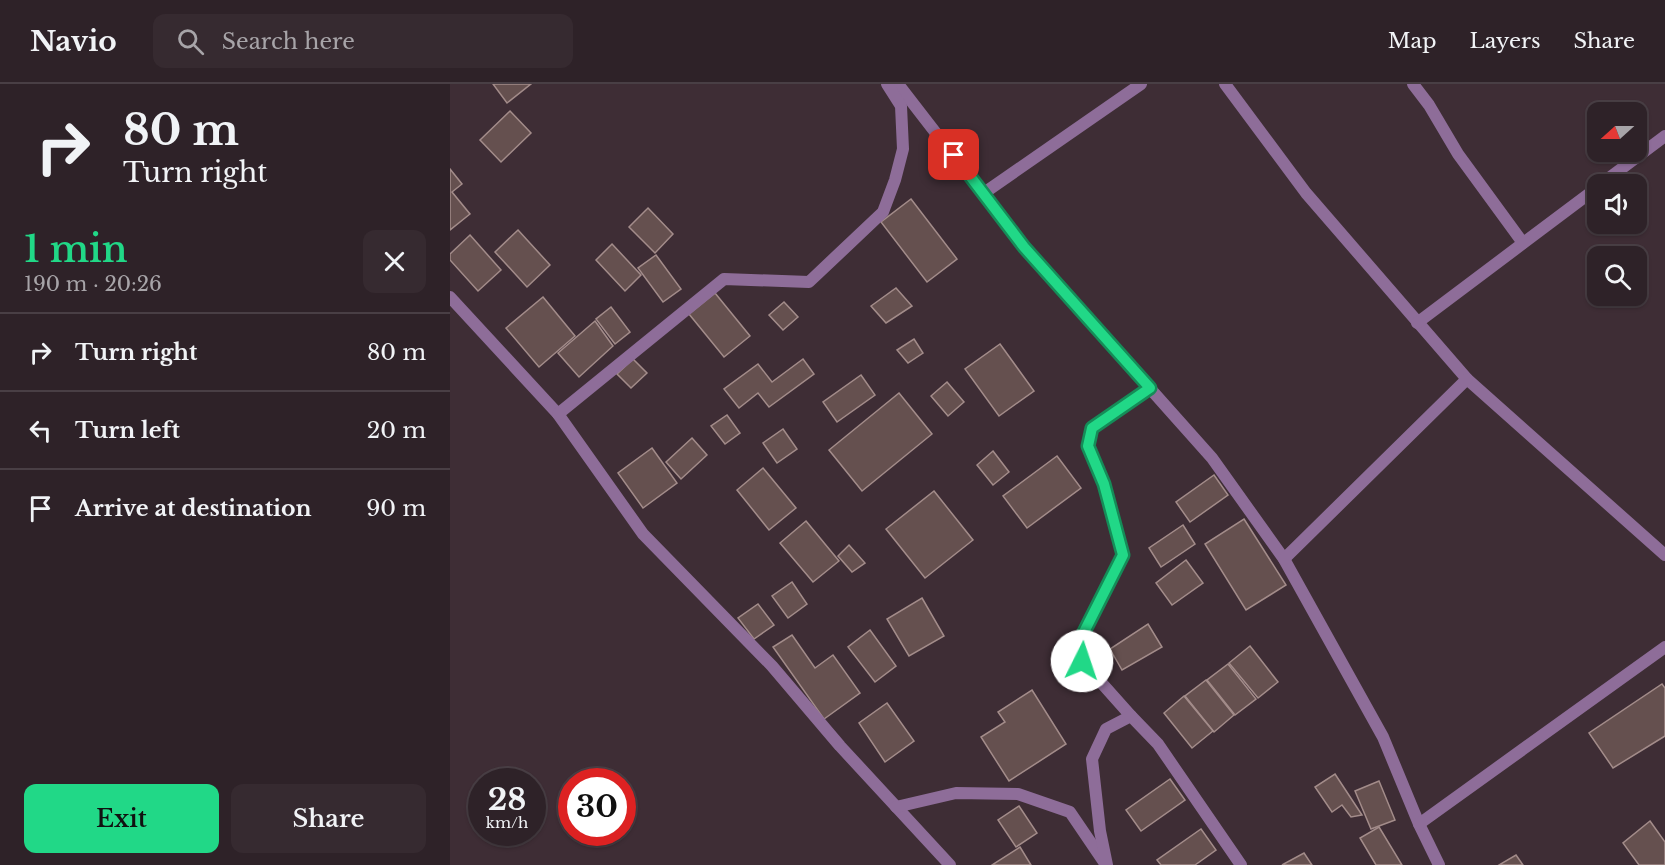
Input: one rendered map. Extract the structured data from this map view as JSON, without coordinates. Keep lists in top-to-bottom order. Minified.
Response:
{"north":"left","page":{"header":"Navio","search":"Search here","nav":["Map","Layers","Share"],"turn":["80 m","Turn right"],"heading":["1 min","190 m · 20:26"],"list":[{"name":"Turn right","value":"80 m"},{"name":"Turn left","value":"20 m"},{"name":"Arrive at destination","value":"90 m"}],"speed":"28 km/h","limit":"30","buttons":["Exit","Share"]}}
